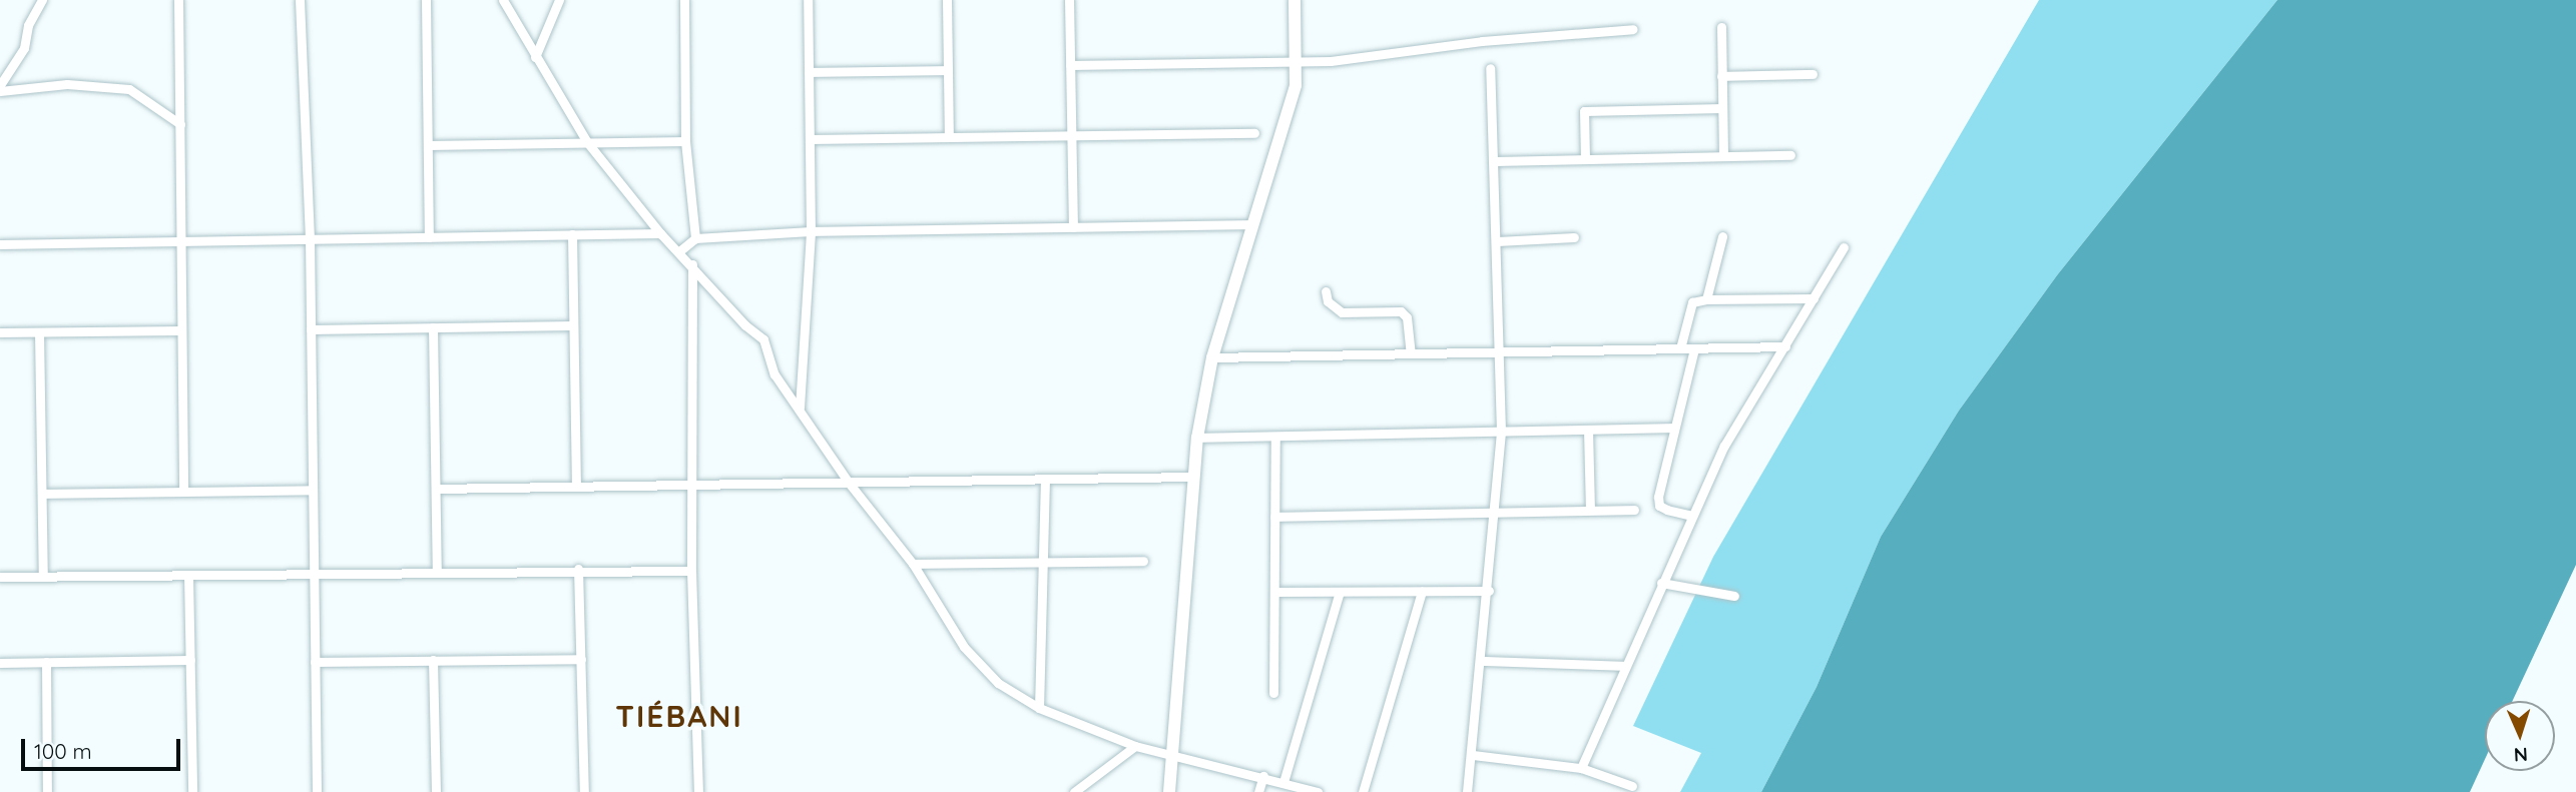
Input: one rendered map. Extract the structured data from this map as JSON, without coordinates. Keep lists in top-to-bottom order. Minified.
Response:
{"districts":["TIÉBANI"],"scale_bar":"100 m","north":"bottom"}
